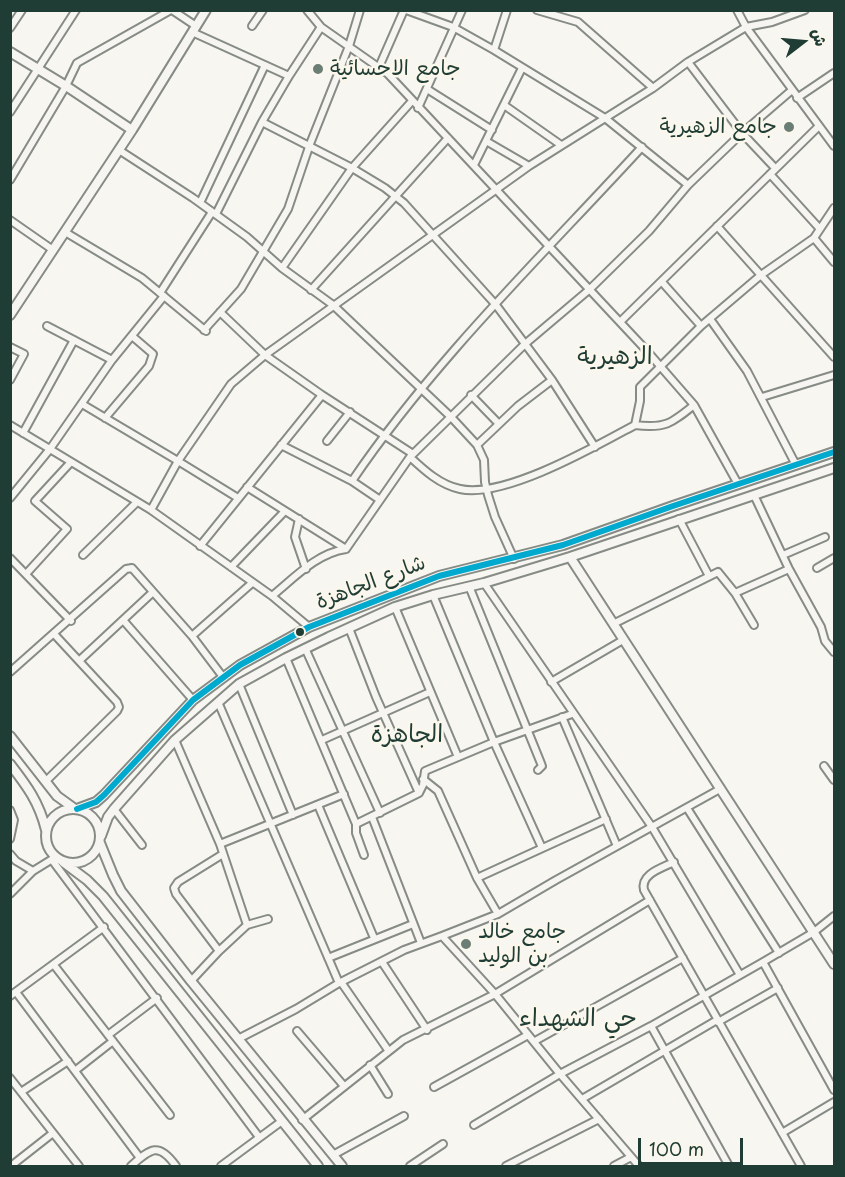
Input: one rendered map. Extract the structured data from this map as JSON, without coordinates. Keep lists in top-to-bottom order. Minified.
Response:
{"streets":{"street":["شارع الجاهزة"]},"districts":["الزهيرية","الجاهزة","حي الشهداء"],"places":["جامع الاحسائية","جامع الزهيرية","جامع خالد بن الوليد"],"scale_bar":"100 m","north":"right"}
